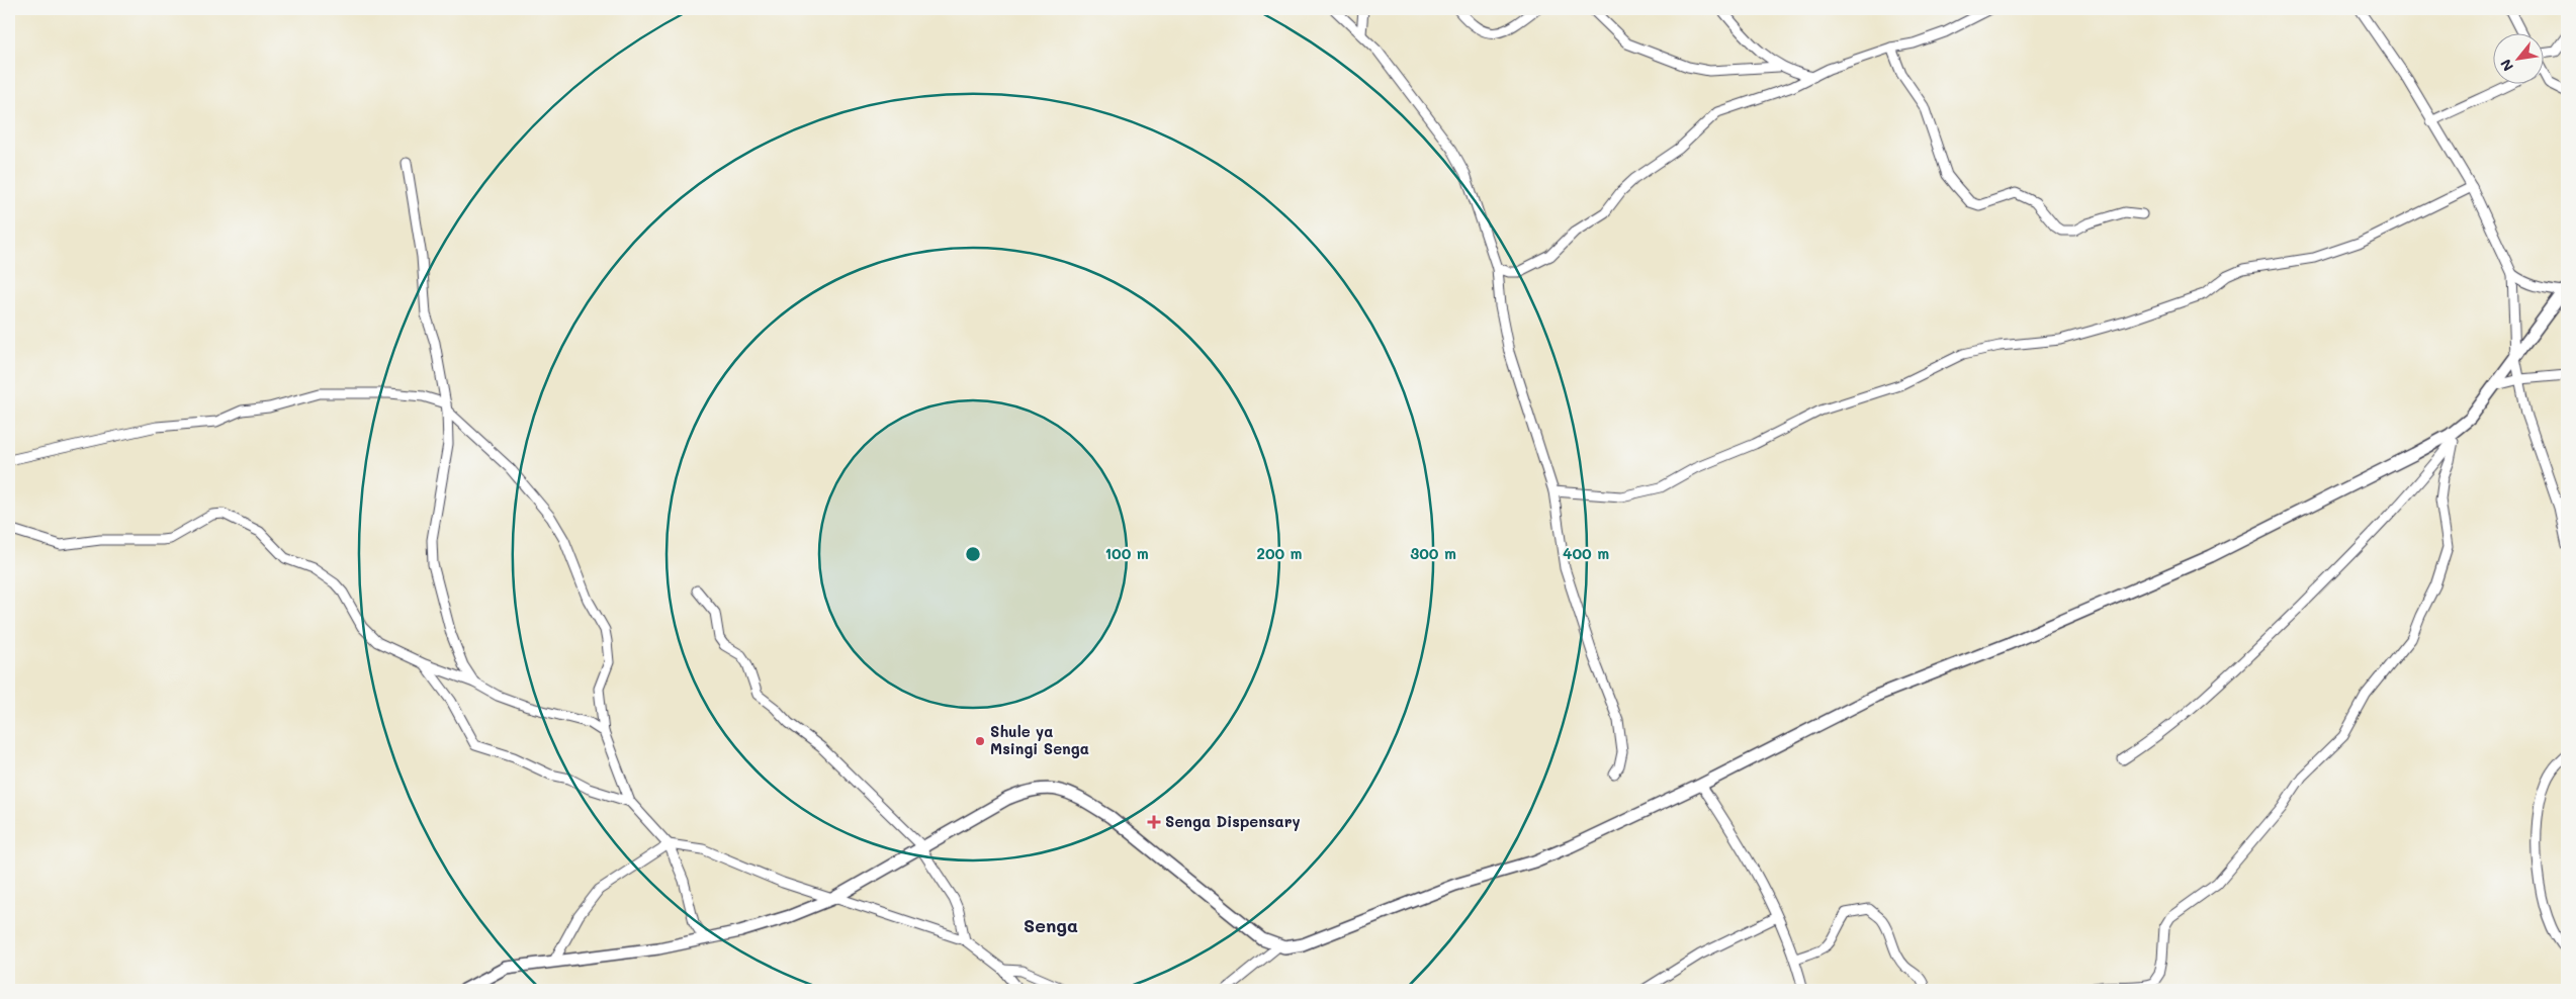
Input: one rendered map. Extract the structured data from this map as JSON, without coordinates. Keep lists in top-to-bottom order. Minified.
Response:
{"districts":["Senga"],"places":{"other":["Shule ya Msingi Senga"],"health":["Senga Dispensary"]},"north":"bottom left","rings":["100 m","200 m","300 m","400 m"]}
